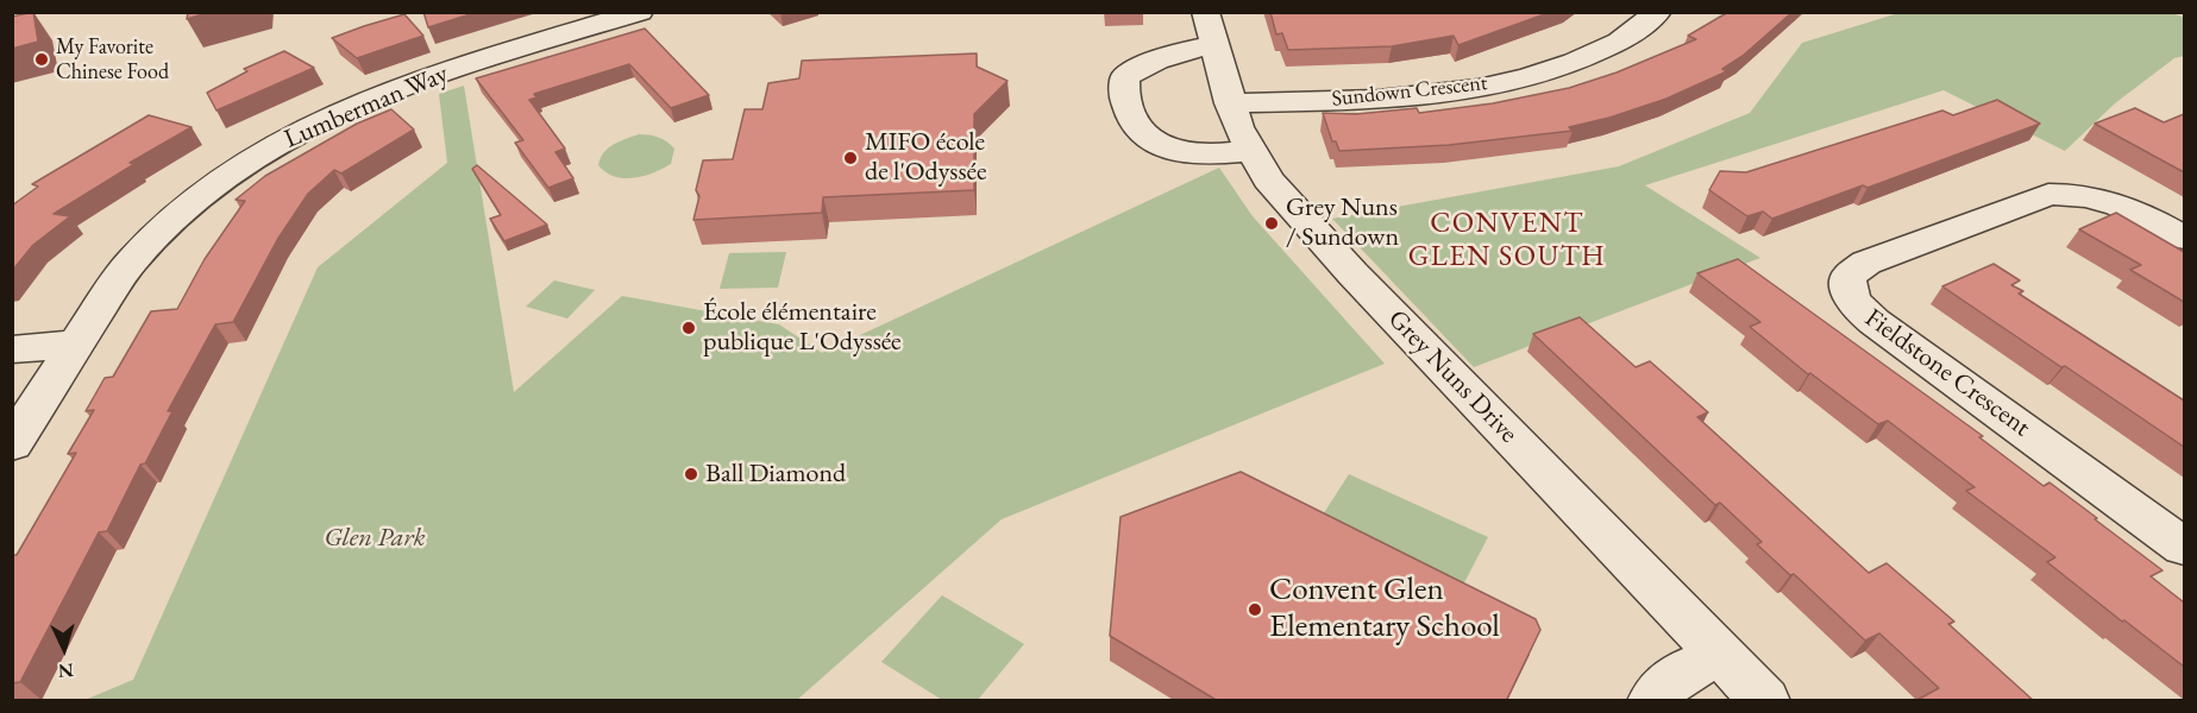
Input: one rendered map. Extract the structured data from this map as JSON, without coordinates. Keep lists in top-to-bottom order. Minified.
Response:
{"streets":{"street":["Sundown Crescent","Lumberman Way","Fieldstone Crescent","Grey Nuns Drive"]},"crossings":[["Sundown Crescent","Grey Nuns Drive"]],"districts":["CONVENT GLEN SOUTH"],"parks":["Glen Park"],"places":["My Favorite Chinese Food","MIFO école de l'Odyssée","Grey Nuns / Sundown","École élémentaire publique L'Odyssée","Ball Diamond","Convent Glen Elementary School"],"north":"bottom"}
